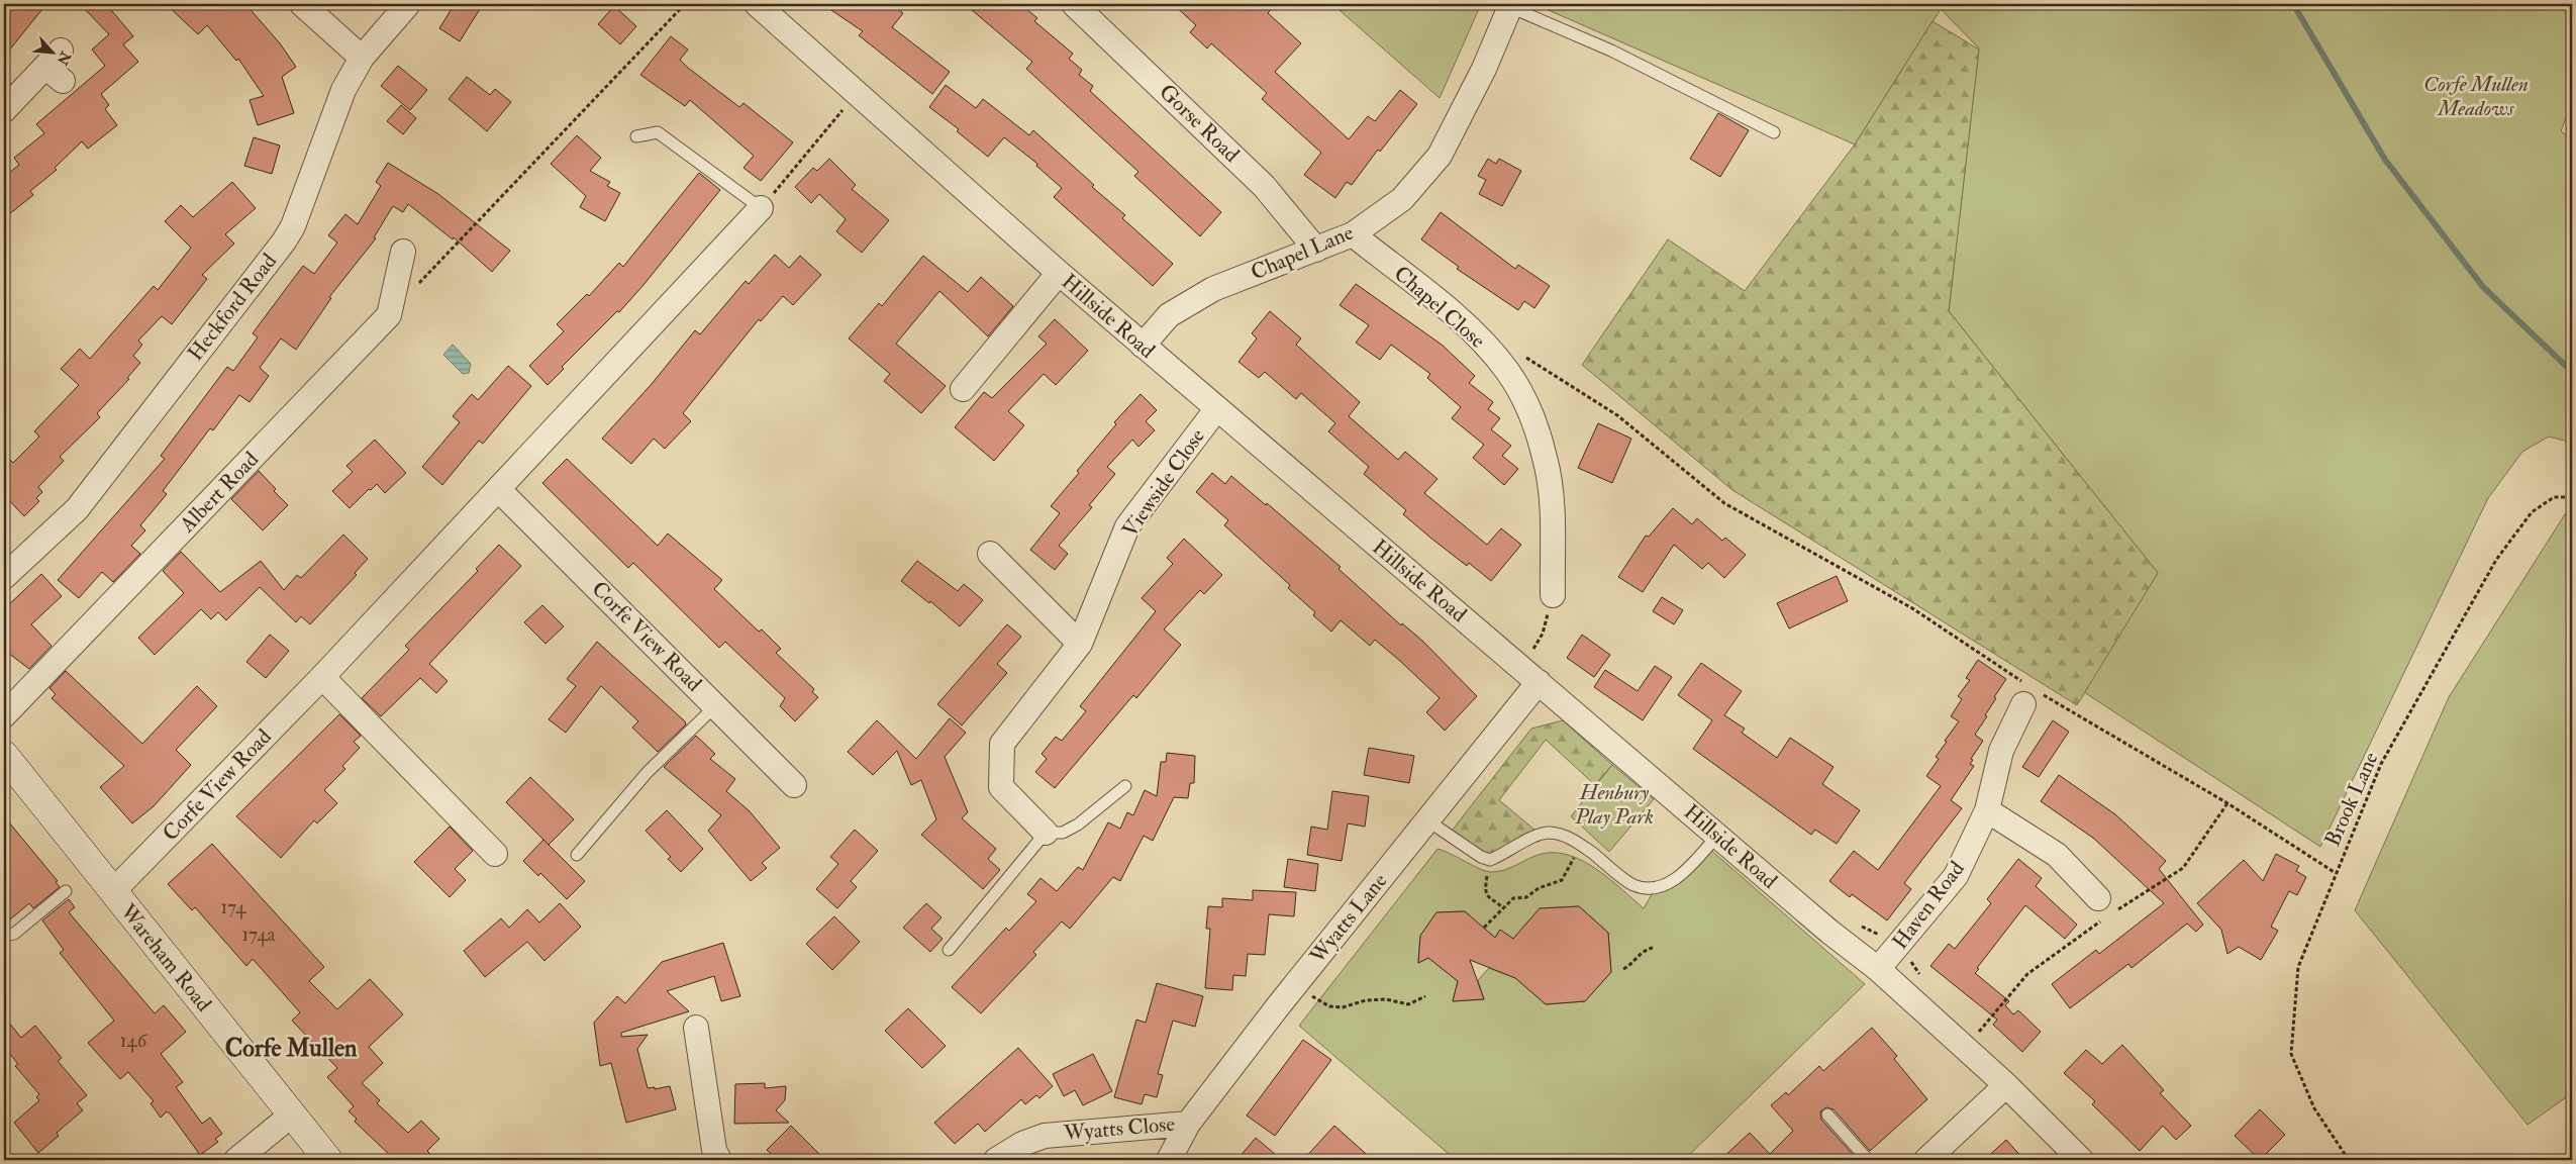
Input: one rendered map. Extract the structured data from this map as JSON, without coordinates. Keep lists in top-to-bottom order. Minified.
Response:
{"streets":{"street":["Gorse Road","Chapel Lane","Heckford Road","Chapel Close","Hillside Road","Viewside Close","Albert Road","Corfe View Road","Haven Road","Wyatts Lane","Wareham Road","Wyatts Close"],"path":["Brook Lane"]},"crossings":[["Gorse Road","Chapel Lane"],["Chapel Lane","Chapel Close"],["Chapel Lane","Hillside Road"],["Hillside Road","Viewside Close"],["Hillside Road","Haven Road"],["Hillside Road","Wyatts Lane"],["Corfe View Road","Wareham Road"],["Wyatts Lane","Wyatts Close"]],"districts":["Corfe Mullen"],"parks":["Corfe Mullen Meadows","Henbury Play Park"],"house_numbers":["174","174a","146"],"north":"bottom right"}
